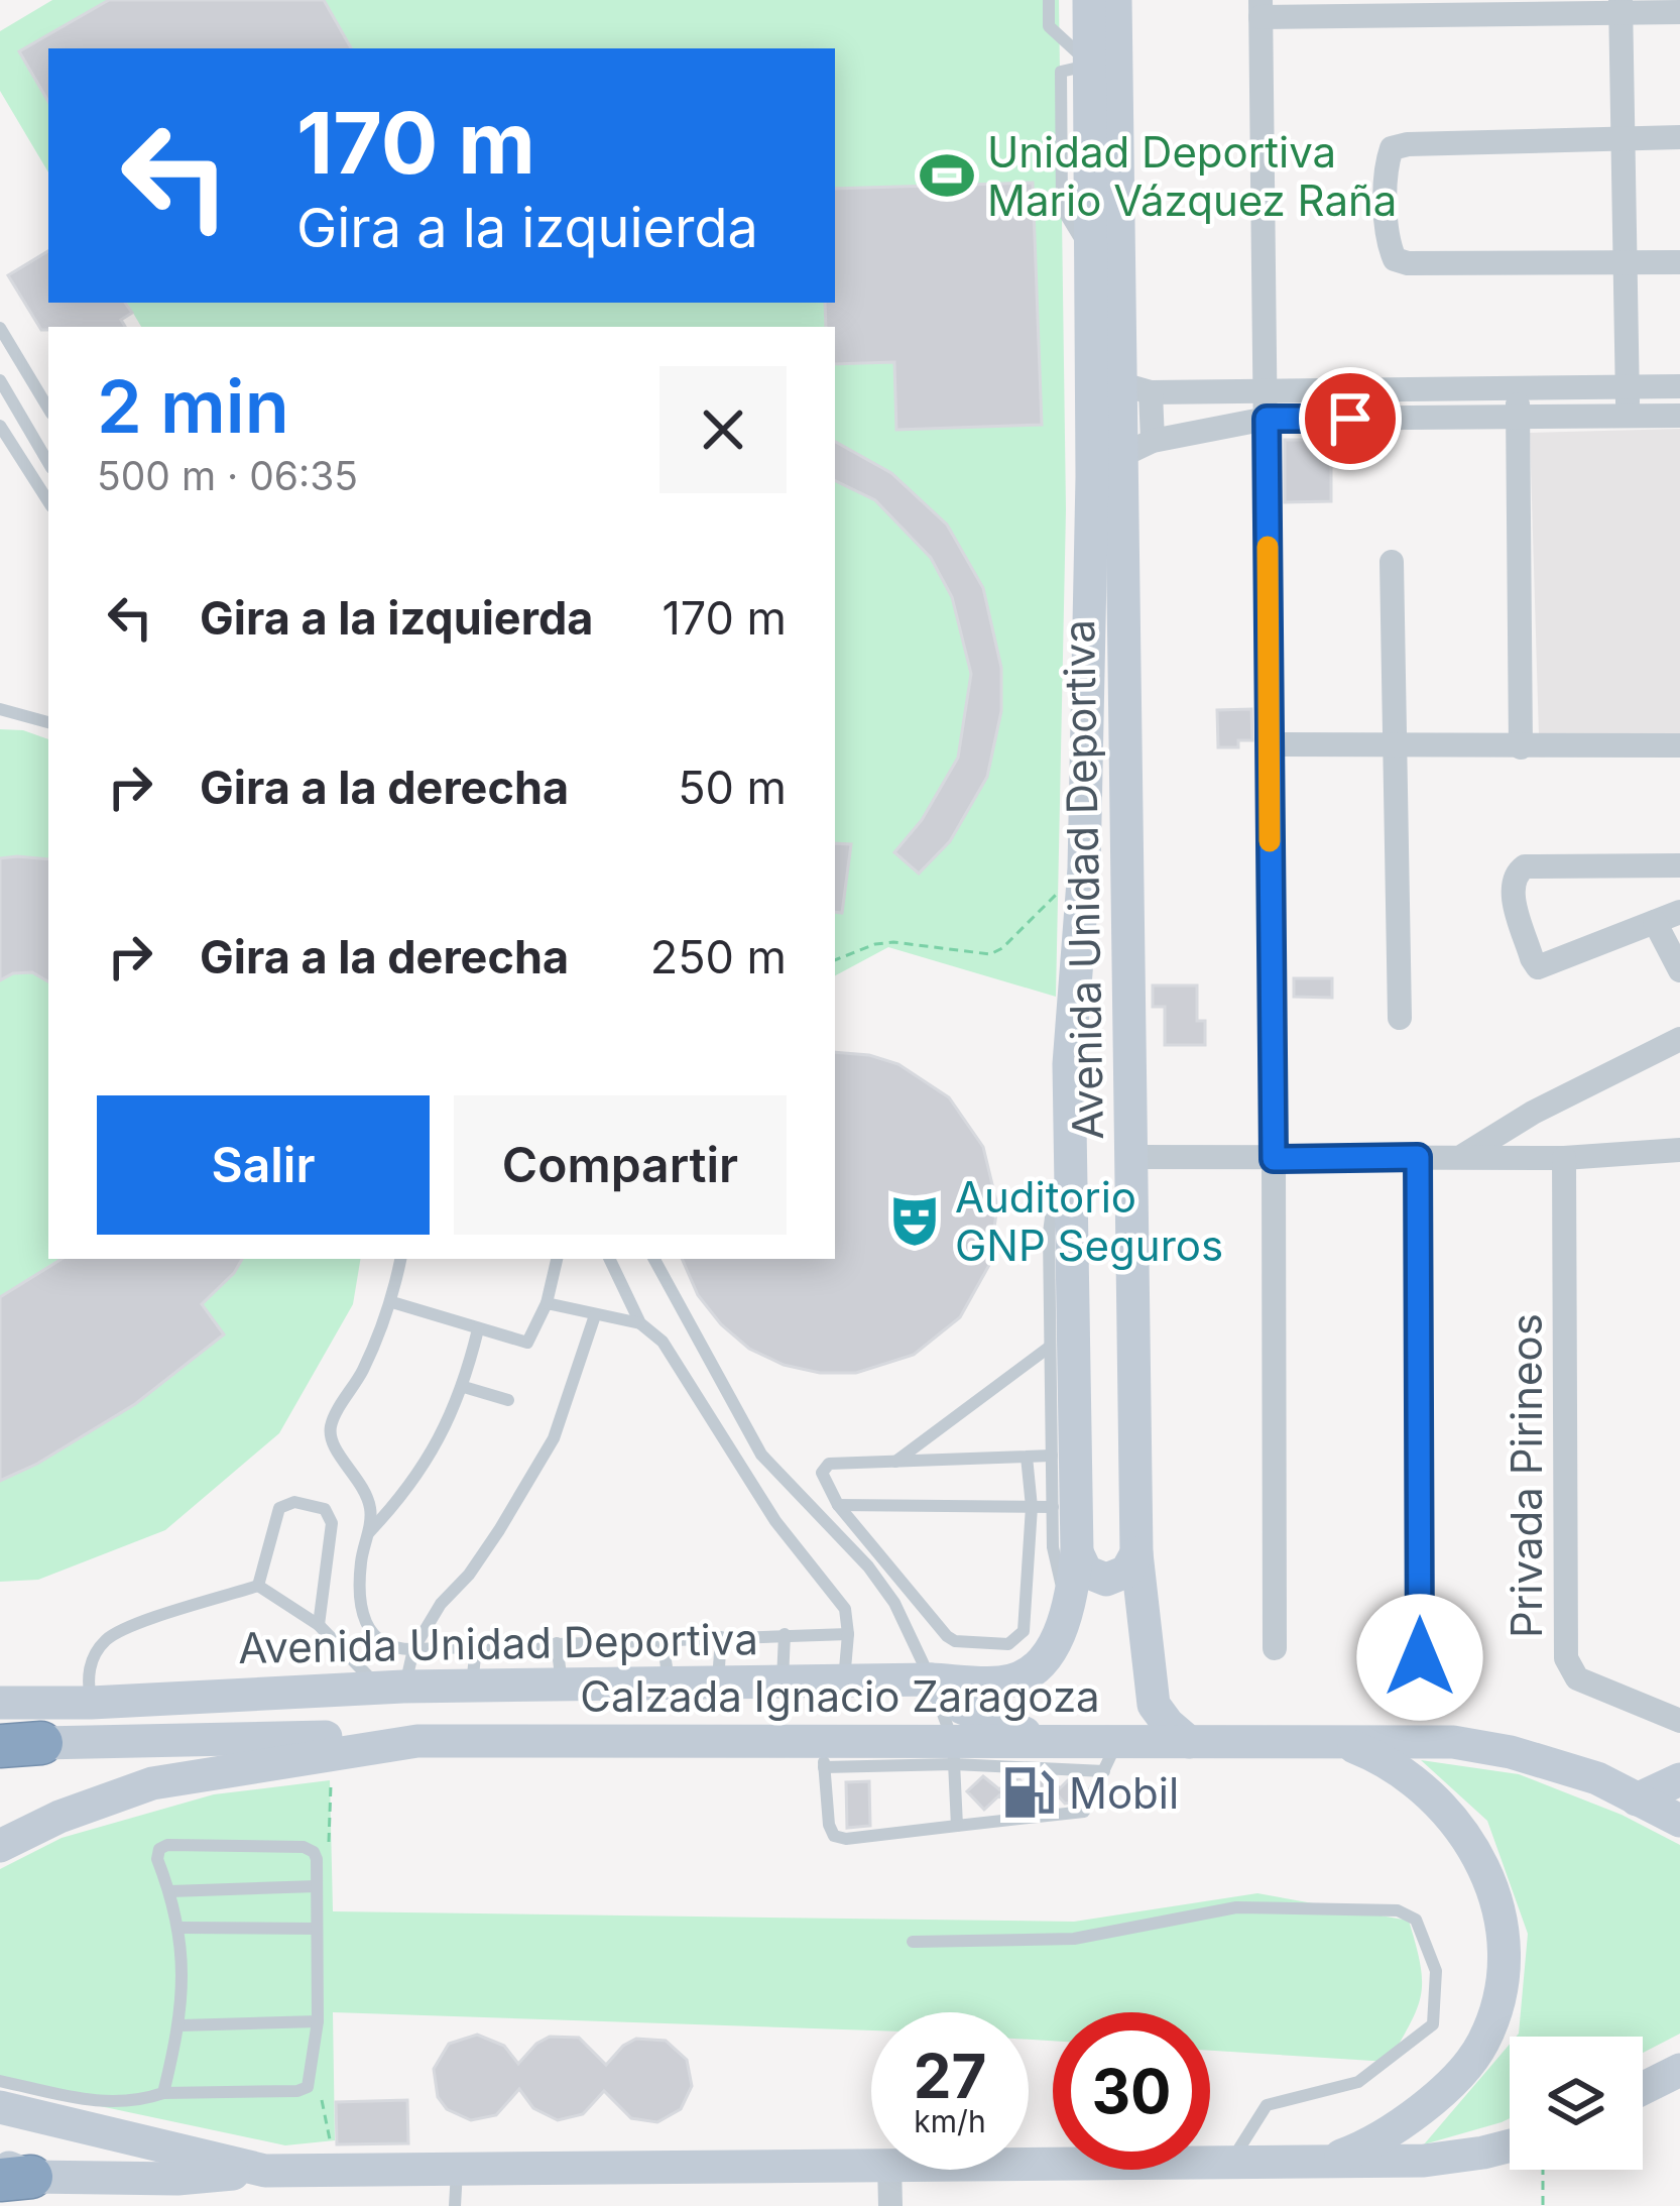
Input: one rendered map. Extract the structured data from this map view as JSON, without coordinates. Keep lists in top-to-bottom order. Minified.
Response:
{"streets":{"street":["Avenida Unidad Deportiva","Privada Pirineos","Calzada Ignacio Zaragoza"]},"crossings":[["Avenida Unidad Deportiva","Calzada Ignacio Zaragoza"]],"places":{"sports":["Unidad Deportiva Mario Vázquez Raña"],"theatre":["Auditorio GNP Seguros"],"fuel station":["Mobil"]},"page":{"turn":["170 m","Gira a la izquierda"],"heading":["2 min","500 m · 06:35"],"list":[{"name":"Gira a la izquierda","value":"170 m"},{"name":"Gira a la derecha","value":"50 m"},{"name":"Gira a la derecha","value":"250 m"}],"buttons":["Salir","Compartir"],"speed":"27 km/h","limit":"30"}}
